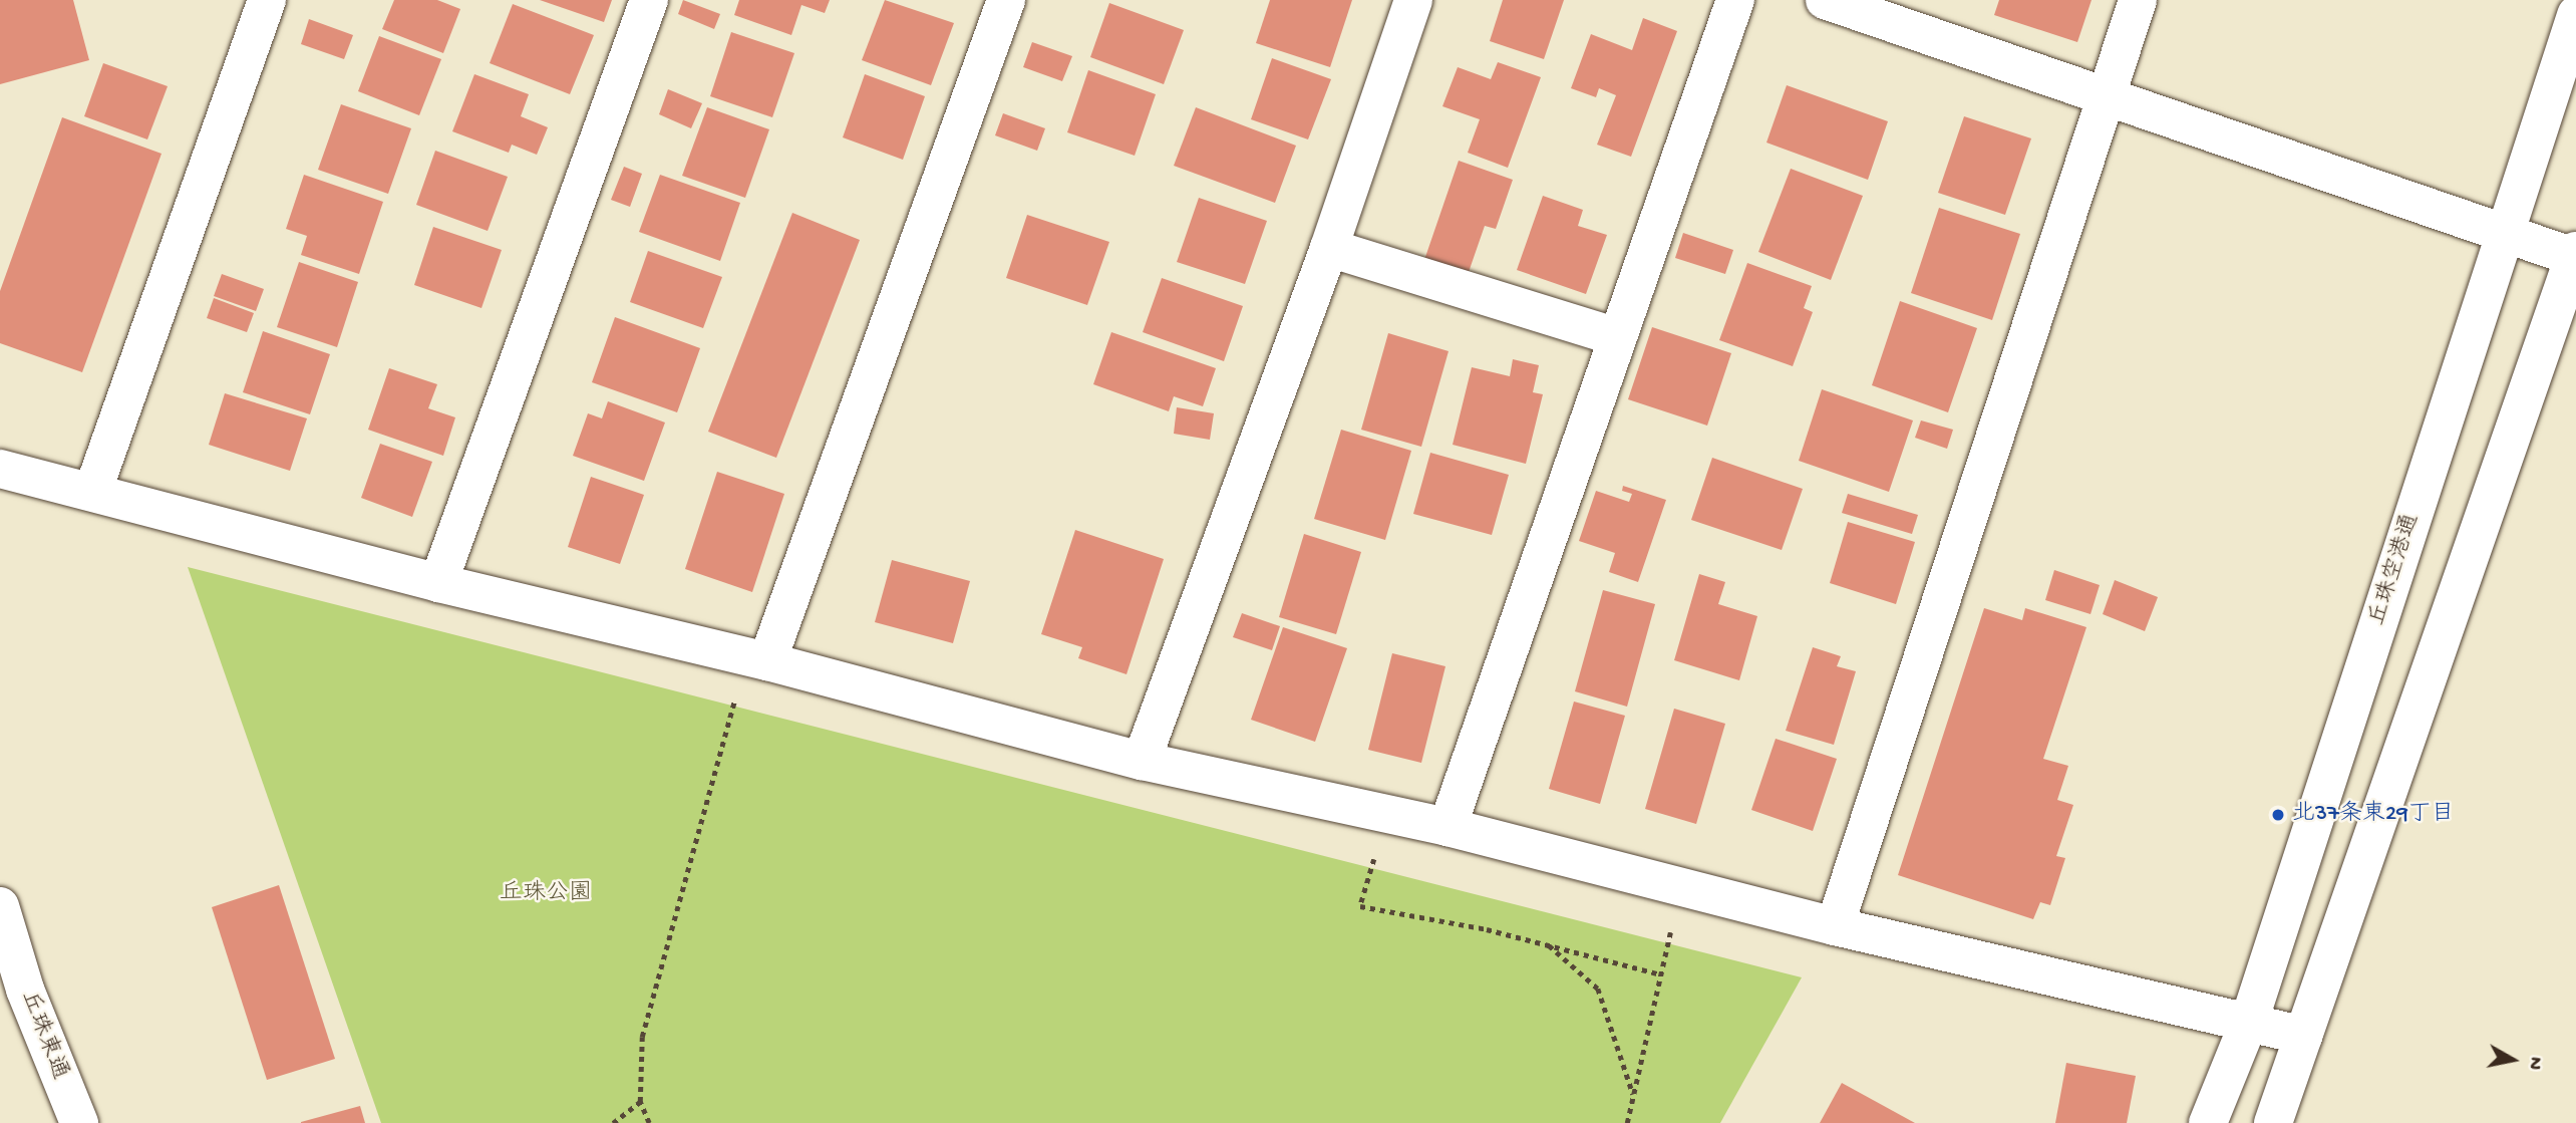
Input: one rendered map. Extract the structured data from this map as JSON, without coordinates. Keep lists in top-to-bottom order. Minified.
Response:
{"streets":{"street":["丘珠空港通","丘珠東通"]},"parks":["丘珠公園"],"places":["北37条東29丁目"],"north":"right"}
